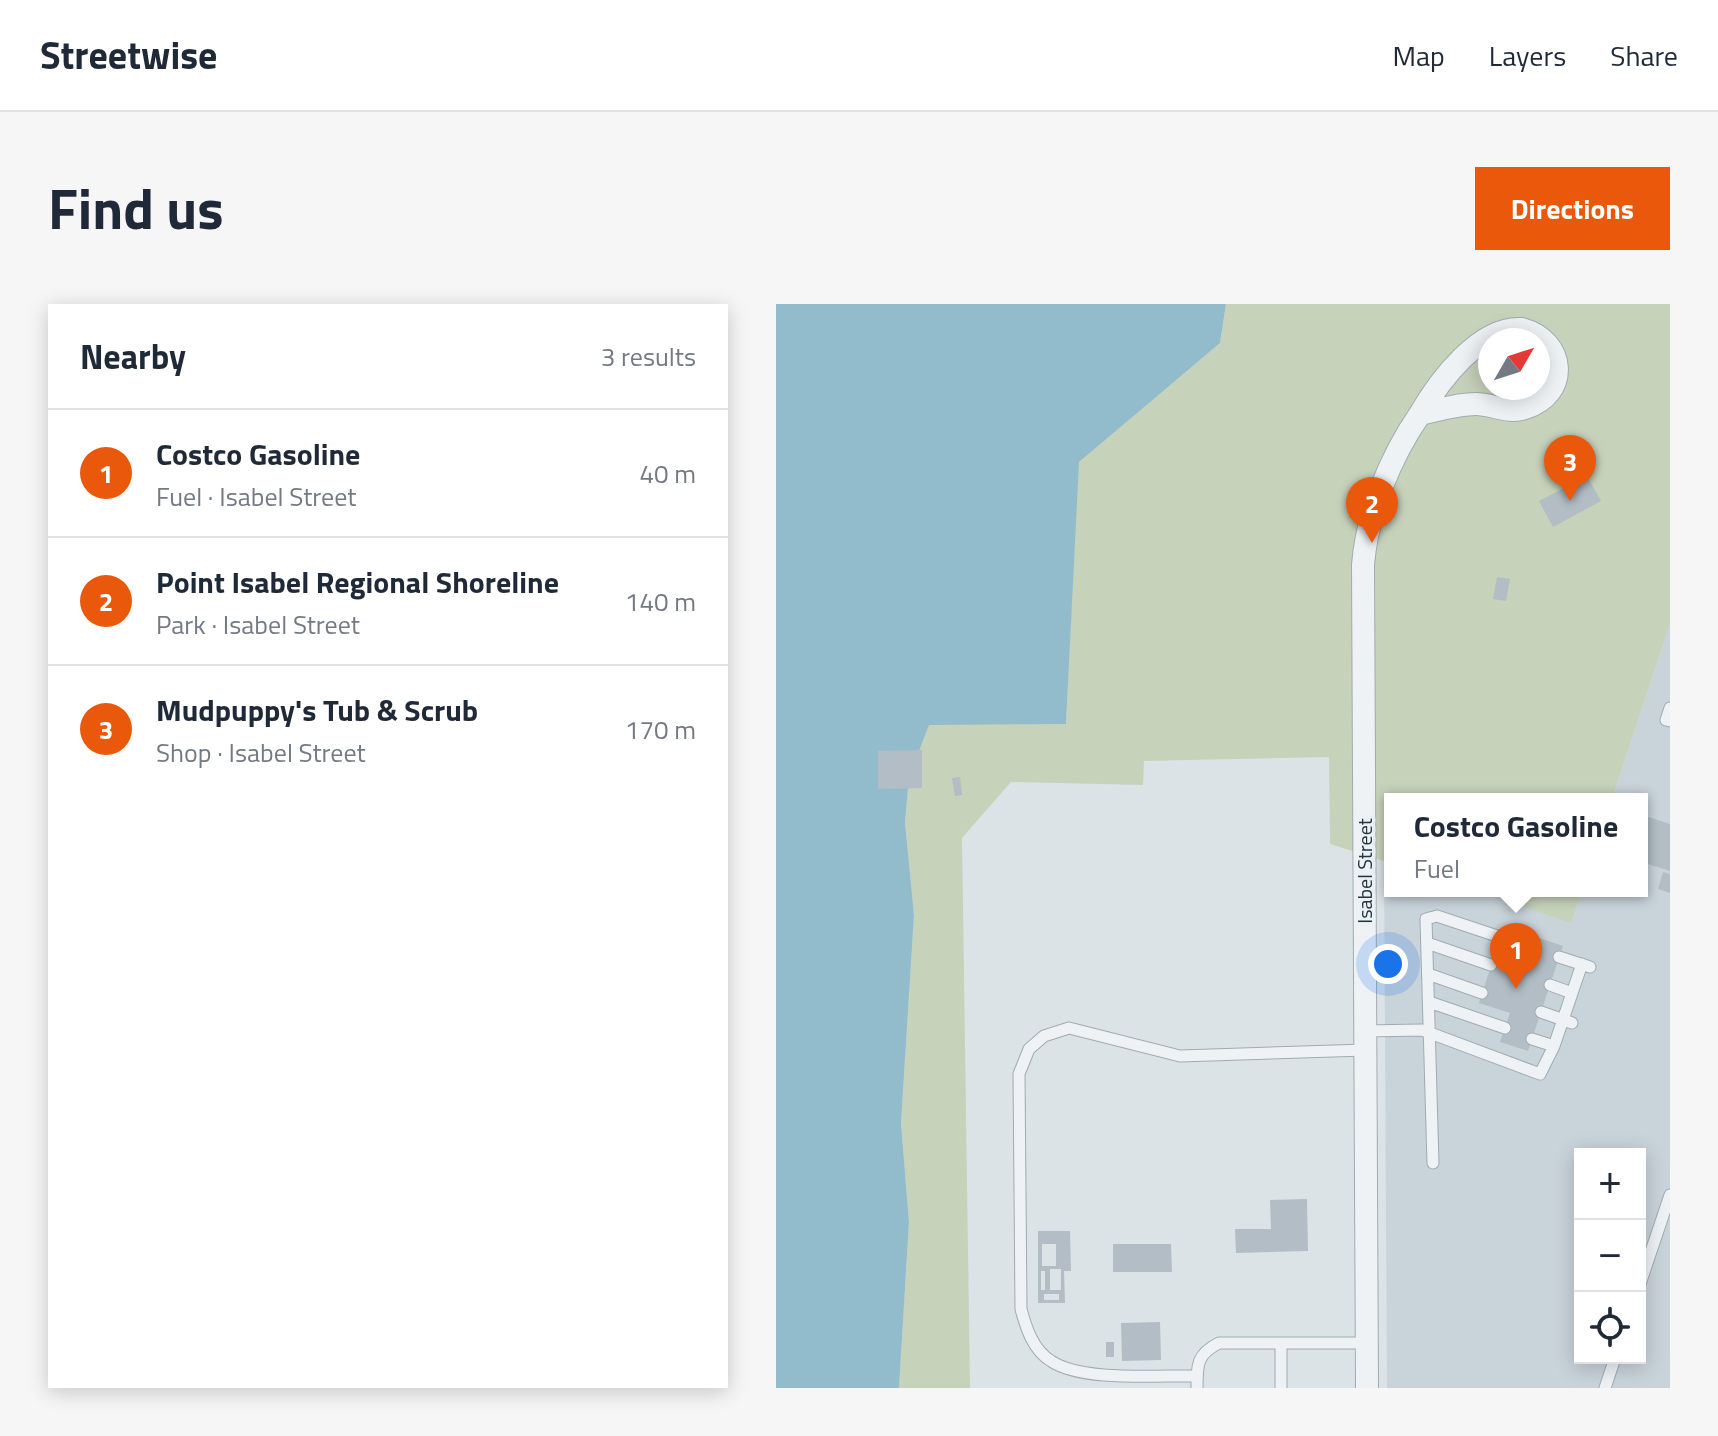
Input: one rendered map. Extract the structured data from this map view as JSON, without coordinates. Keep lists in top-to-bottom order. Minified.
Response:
{"streets":{"street":["Isabel Street"]},"north":"top right","page":{"header":"Streetwise","nav":["Map","Layers","Share"],"title":"Find us","buttons":"Directions","heading":["Nearby","3 results"],"list":[{"mark":"1","name":"Costco Gasoline","note":"Fuel · Isabel Street","value":"40 m"},{"mark":"2","name":"Point Isabel Regional Shoreline","note":"Park · Isabel Street","value":"140 m"},{"mark":"3","name":"Mudpuppy's Tub & Scrub","note":"Shop · Isabel Street","value":"170 m"}],"pins":["3","2","1"],"popup":["Costco Gasoline","Fuel"],"map_buttons":["+","−"]}}
